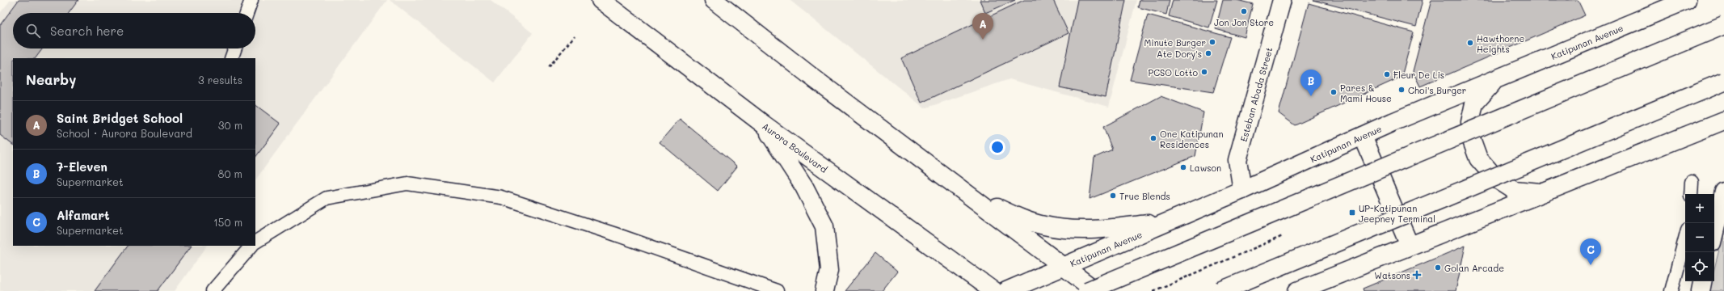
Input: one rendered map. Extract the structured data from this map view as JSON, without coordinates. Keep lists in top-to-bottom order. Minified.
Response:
{"streets":{"main road":["Katipunan Avenue","Esteban Abada Street","Aurora Boulevard"]},"crossings":[["Katipunan Avenue","Esteban Abada Street"]],"places":{"other":["Jon Jon Store","Minute Burger","Hawthorne Heights","Ate Dory's","PCSO Lotto","Fleur De Lis","Choi's Burger","Pares & Mami House","One Katipunan Residences","Lawson","True Blends","Golan Arcade"],"transit":["UP-Katipunan Jeepney Terminal"],"health":["Watsons"]},"page":{"pins":["A","B","C"],"search":"Search here","heading":["Nearby","3 results"],"list":[{"mark":"A","name":"Saint Bridget School","note":"School · Aurora Boulevard","value":"30 m"},{"mark":"B","name":"7-Eleven","note":"Supermarket","value":"80 m"},{"mark":"C","name":"Alfamart","note":"Supermarket","value":"150 m"}],"map_buttons":["+","−"]}}
